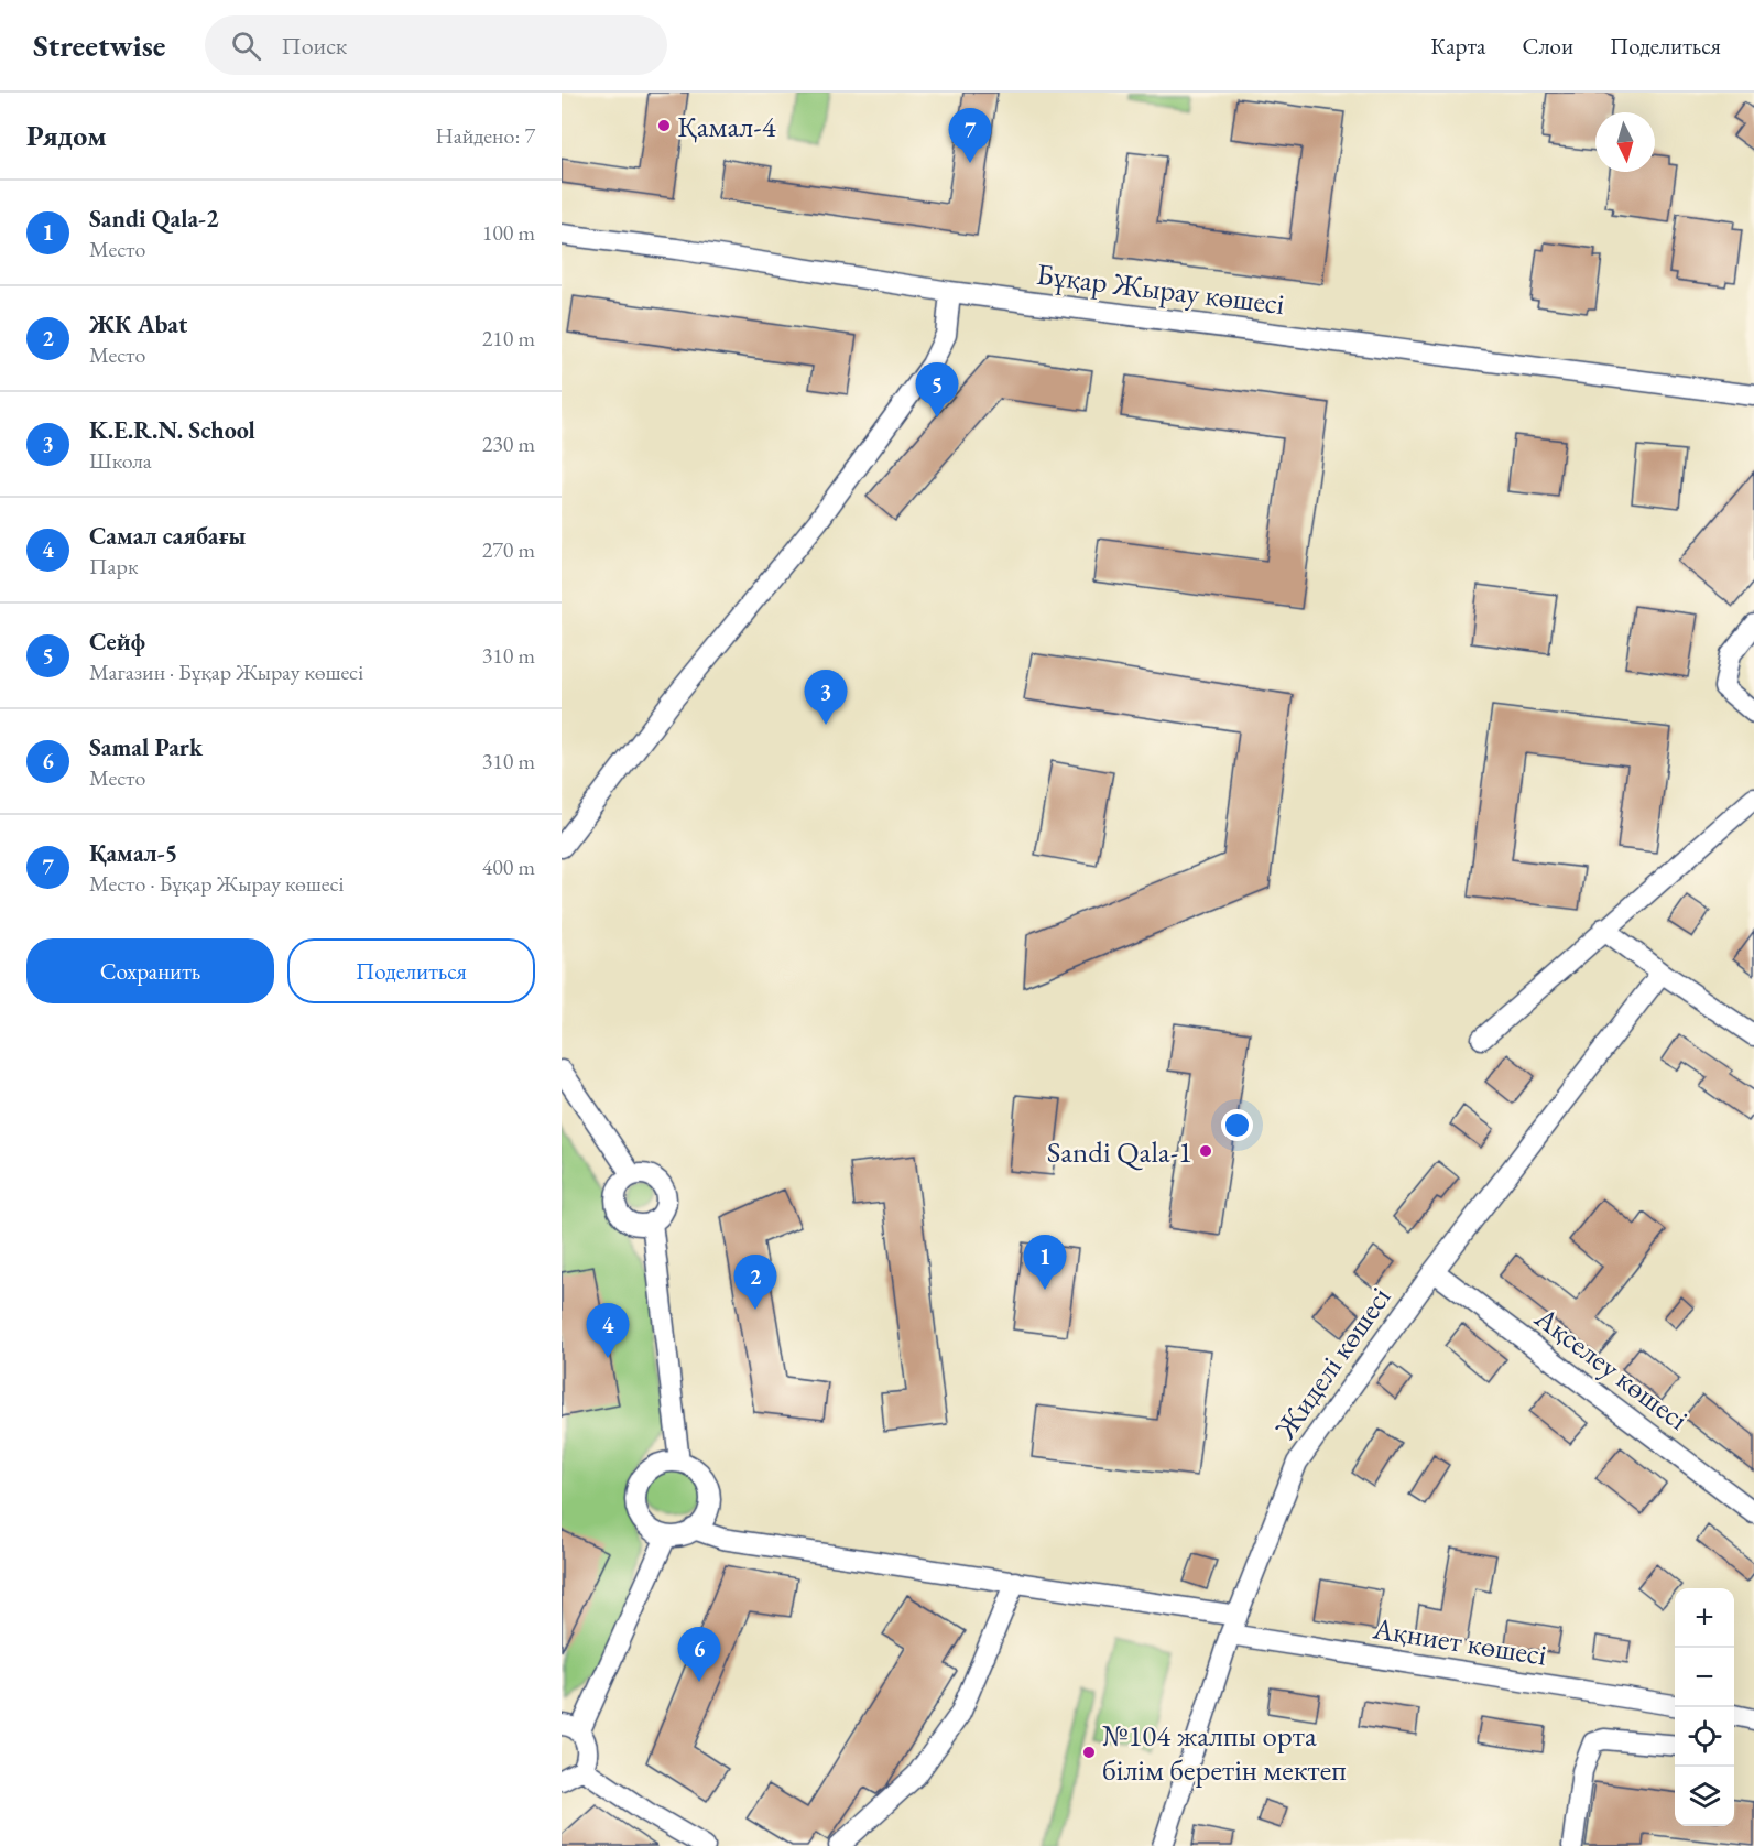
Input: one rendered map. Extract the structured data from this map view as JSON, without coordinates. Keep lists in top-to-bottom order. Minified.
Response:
{"streets":{"street":["Бұқар Жырау көшесі","Жиделі көшесі","Ақселеу көшесі","Ақниет көшесі"]},"crossings":[["Жиделі көшесі","Ақселеу көшесі"],["Жиделі көшесі","Ақниет көшесі"]],"places":["Қамал-4","Sandi Qala-1","№104 жалпы орта білім беретін мектеп"],"north":"bottom","page":{"header":"Streetwise","search":"Поиск","nav":["Карта","Слои","Поделиться"],"heading":["Рядом","Найдено: 7"],"pins":["7","5","3","1","2","4","6"],"list":[{"mark":"1","name":"Sandi Qala-2","note":"Место","value":"100 m"},{"mark":"2","name":"ЖК Abat","note":"Место","value":"210 m"},{"mark":"3","name":"K.E.R.N. School","note":"Школа","value":"230 m"},{"mark":"4","name":"Самал саябағы","note":"Парк","value":"270 m"},{"mark":"5","name":"Сейф","note":"Магазин · Бұқар Жырау көшесі","value":"310 m"},{"mark":"6","name":"Samal Park","note":"Место","value":"310 m"},{"mark":"7","name":"Қамал-5","note":"Место · Бұқар Жырау көшесі","value":"400 m"}],"buttons":["Сохранить","Поделиться"],"map_buttons":["+","−"]}}
